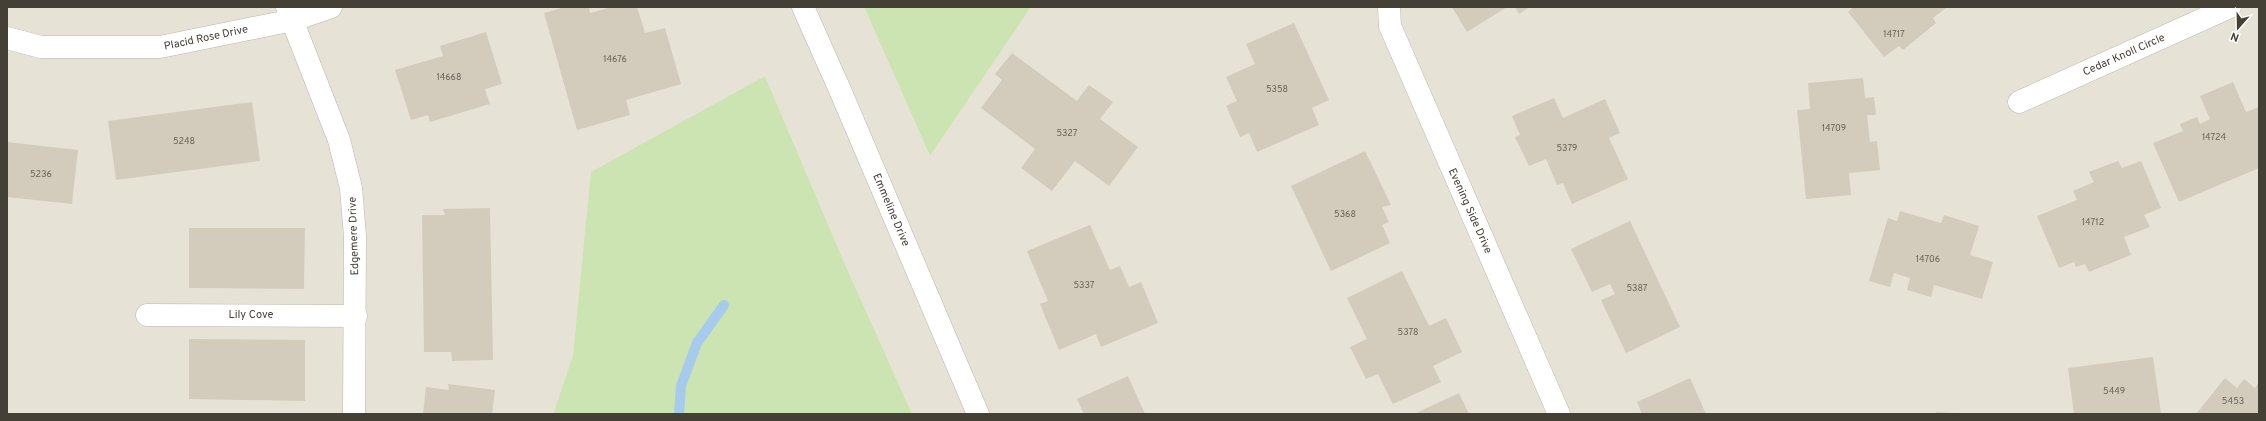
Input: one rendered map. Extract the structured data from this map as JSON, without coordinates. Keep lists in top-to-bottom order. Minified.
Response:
{"streets":{"street":["Placid Rose Drive","Cedar Knoll Circle","Emmeline Drive","Evening Side Drive","Edgemere Drive","Lily Cove"]},"crossings":[["Placid Rose Drive","Edgemere Drive"],["Edgemere Drive","Lily Cove"]],"house_numbers":["14717","14676","14668","5358","14709","5327","14724","5248","5379","5236","5368","14712","14706","5337","5387","5378","5449","5453"],"north":"bottom"}
